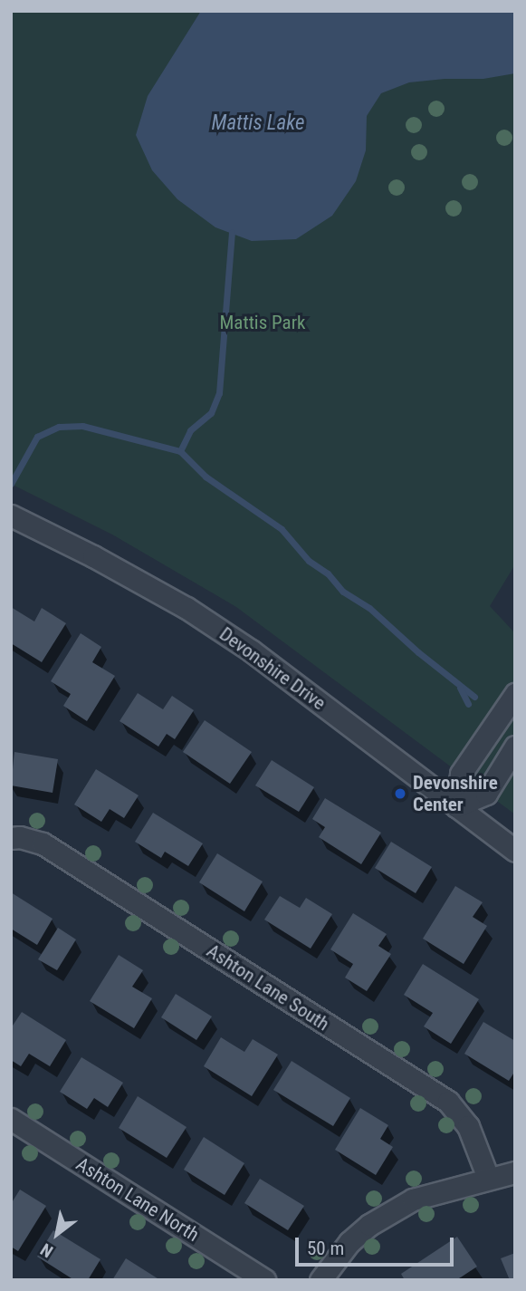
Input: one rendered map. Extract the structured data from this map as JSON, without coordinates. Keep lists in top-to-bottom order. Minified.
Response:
{"streets":{"street":["Devonshire Drive","Ashton Lane South","Ashton Lane North"]},"water":["Mattis Lake"],"parks":["Mattis Park"],"places":["Devonshire Center"],"scale_bar":"50 m","north":"bottom left"}
